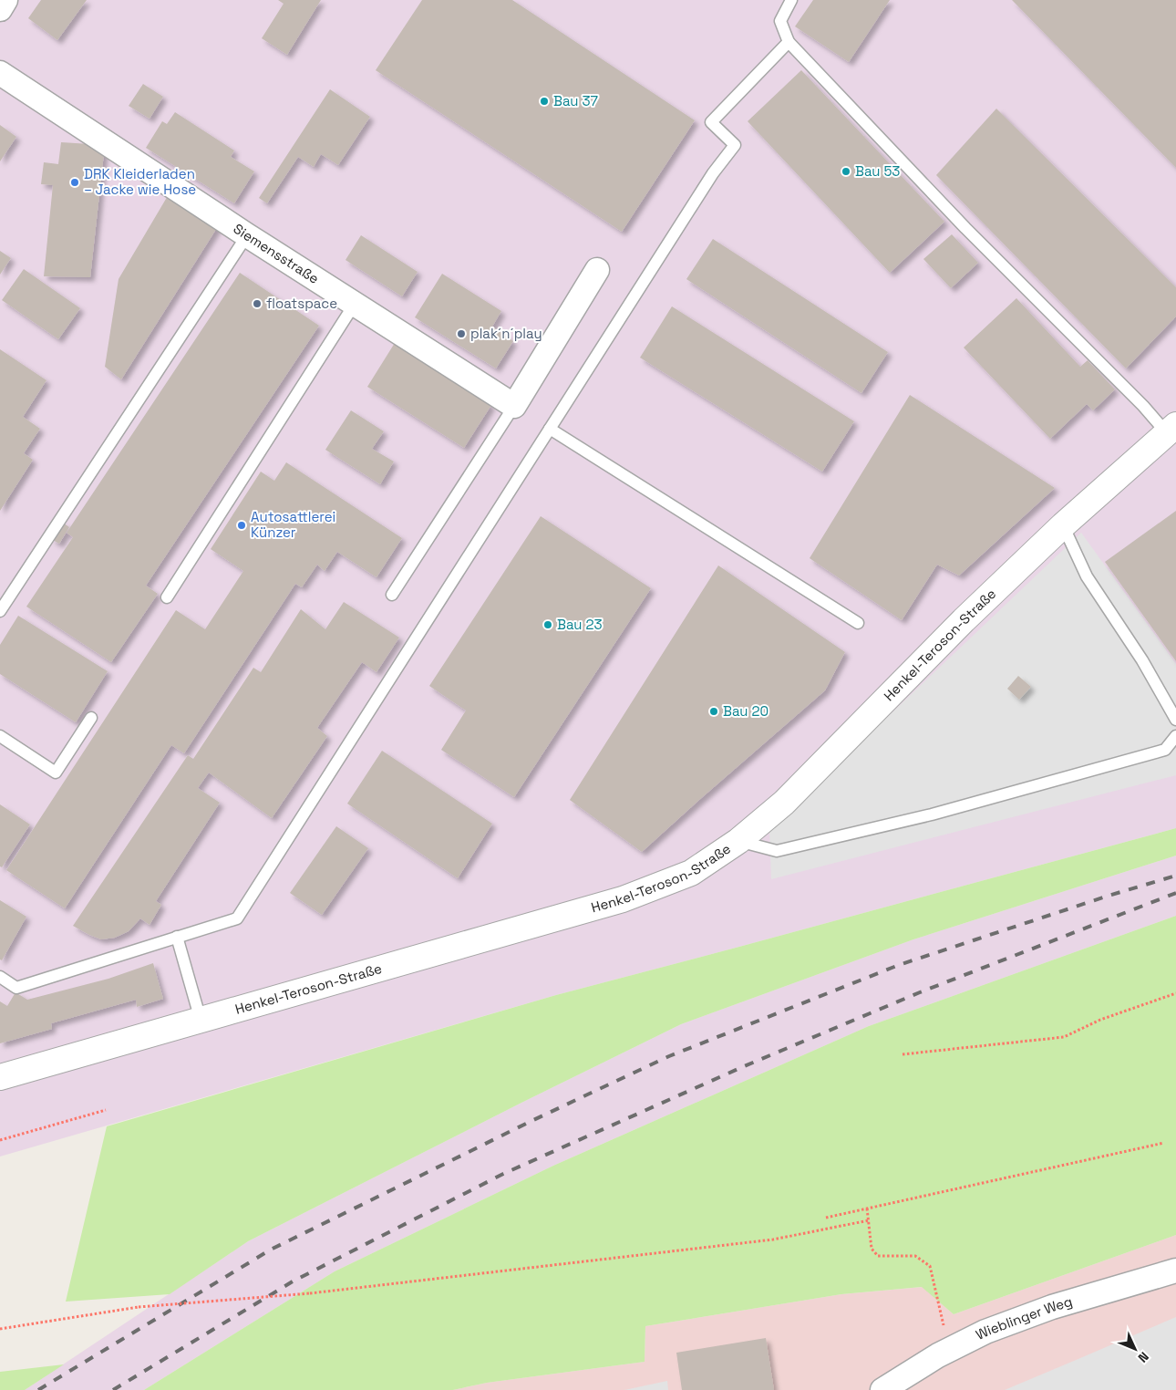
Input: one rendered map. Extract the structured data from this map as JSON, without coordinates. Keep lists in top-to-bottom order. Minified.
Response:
{"streets":{"street":["Siemensstraße","Henkel-Teroson-Straße","Wieblinger Weg"]},"places":["Bau 37","Bau 53","DRK Kleiderladen – Jacke wie Hose","floatspace","plak´n´play","Autosattlerei Künzer","Bau 23","Bau 20"],"north":"bottom right"}
